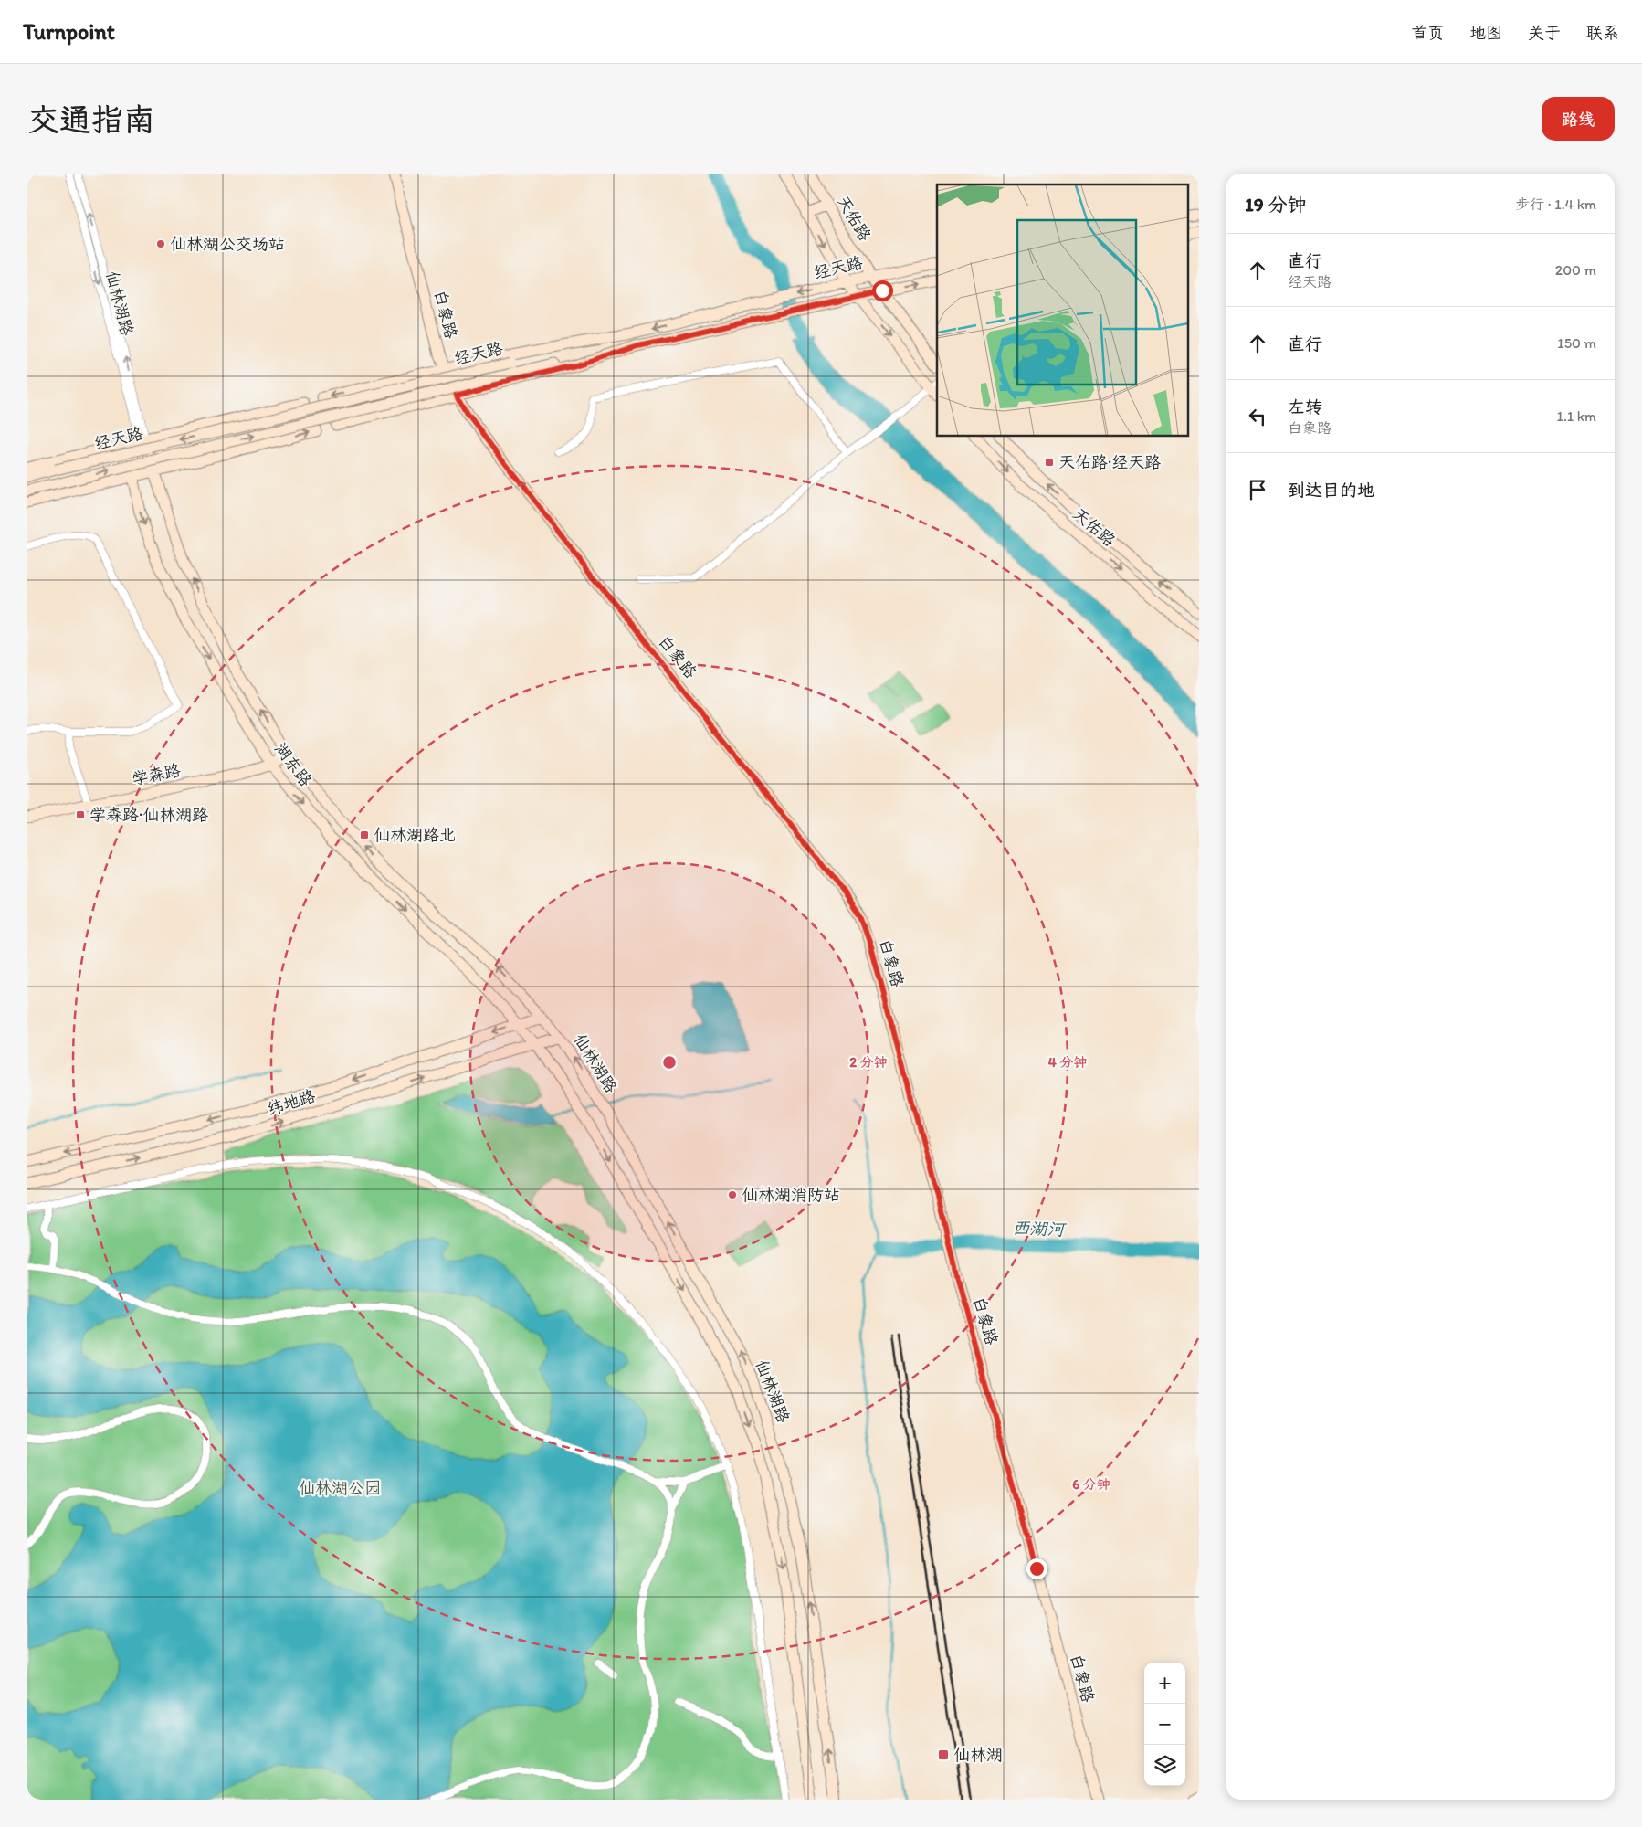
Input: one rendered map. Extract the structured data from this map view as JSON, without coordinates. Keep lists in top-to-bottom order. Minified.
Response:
{"streets":{"main road":["天佑路","经天路","仙林湖路","白象路","湖东路","学森路","纬地路"]},"crossings":[["天佑路","经天路"],["仙林湖路","湖东路"],["仙林湖路","纬地路"],["湖东路","学森路"],["湖东路","纬地路"]],"water":["西湖河"],"parks":["仙林湖公园"],"places":{"other":["仙林湖公交场站","仙林湖消防站"],"transit":["天佑路·经天路","学森路·仙林湖路","仙林湖路北","仙林湖"]},"page":{"header":"Turnpoint","nav":["首页","地图","关于","联系"],"buttons":"路线","title":"交通指南","heading":["19 分钟","步行 · 1.4 km"],"list":[["直行","经天路","200 m"],["直行","150 m"],["左转","白象路","1.1 km"],"到达目的地"],"map_buttons":["+","−"]},"rings":["2 分钟","4 分钟","6 分钟"]}
